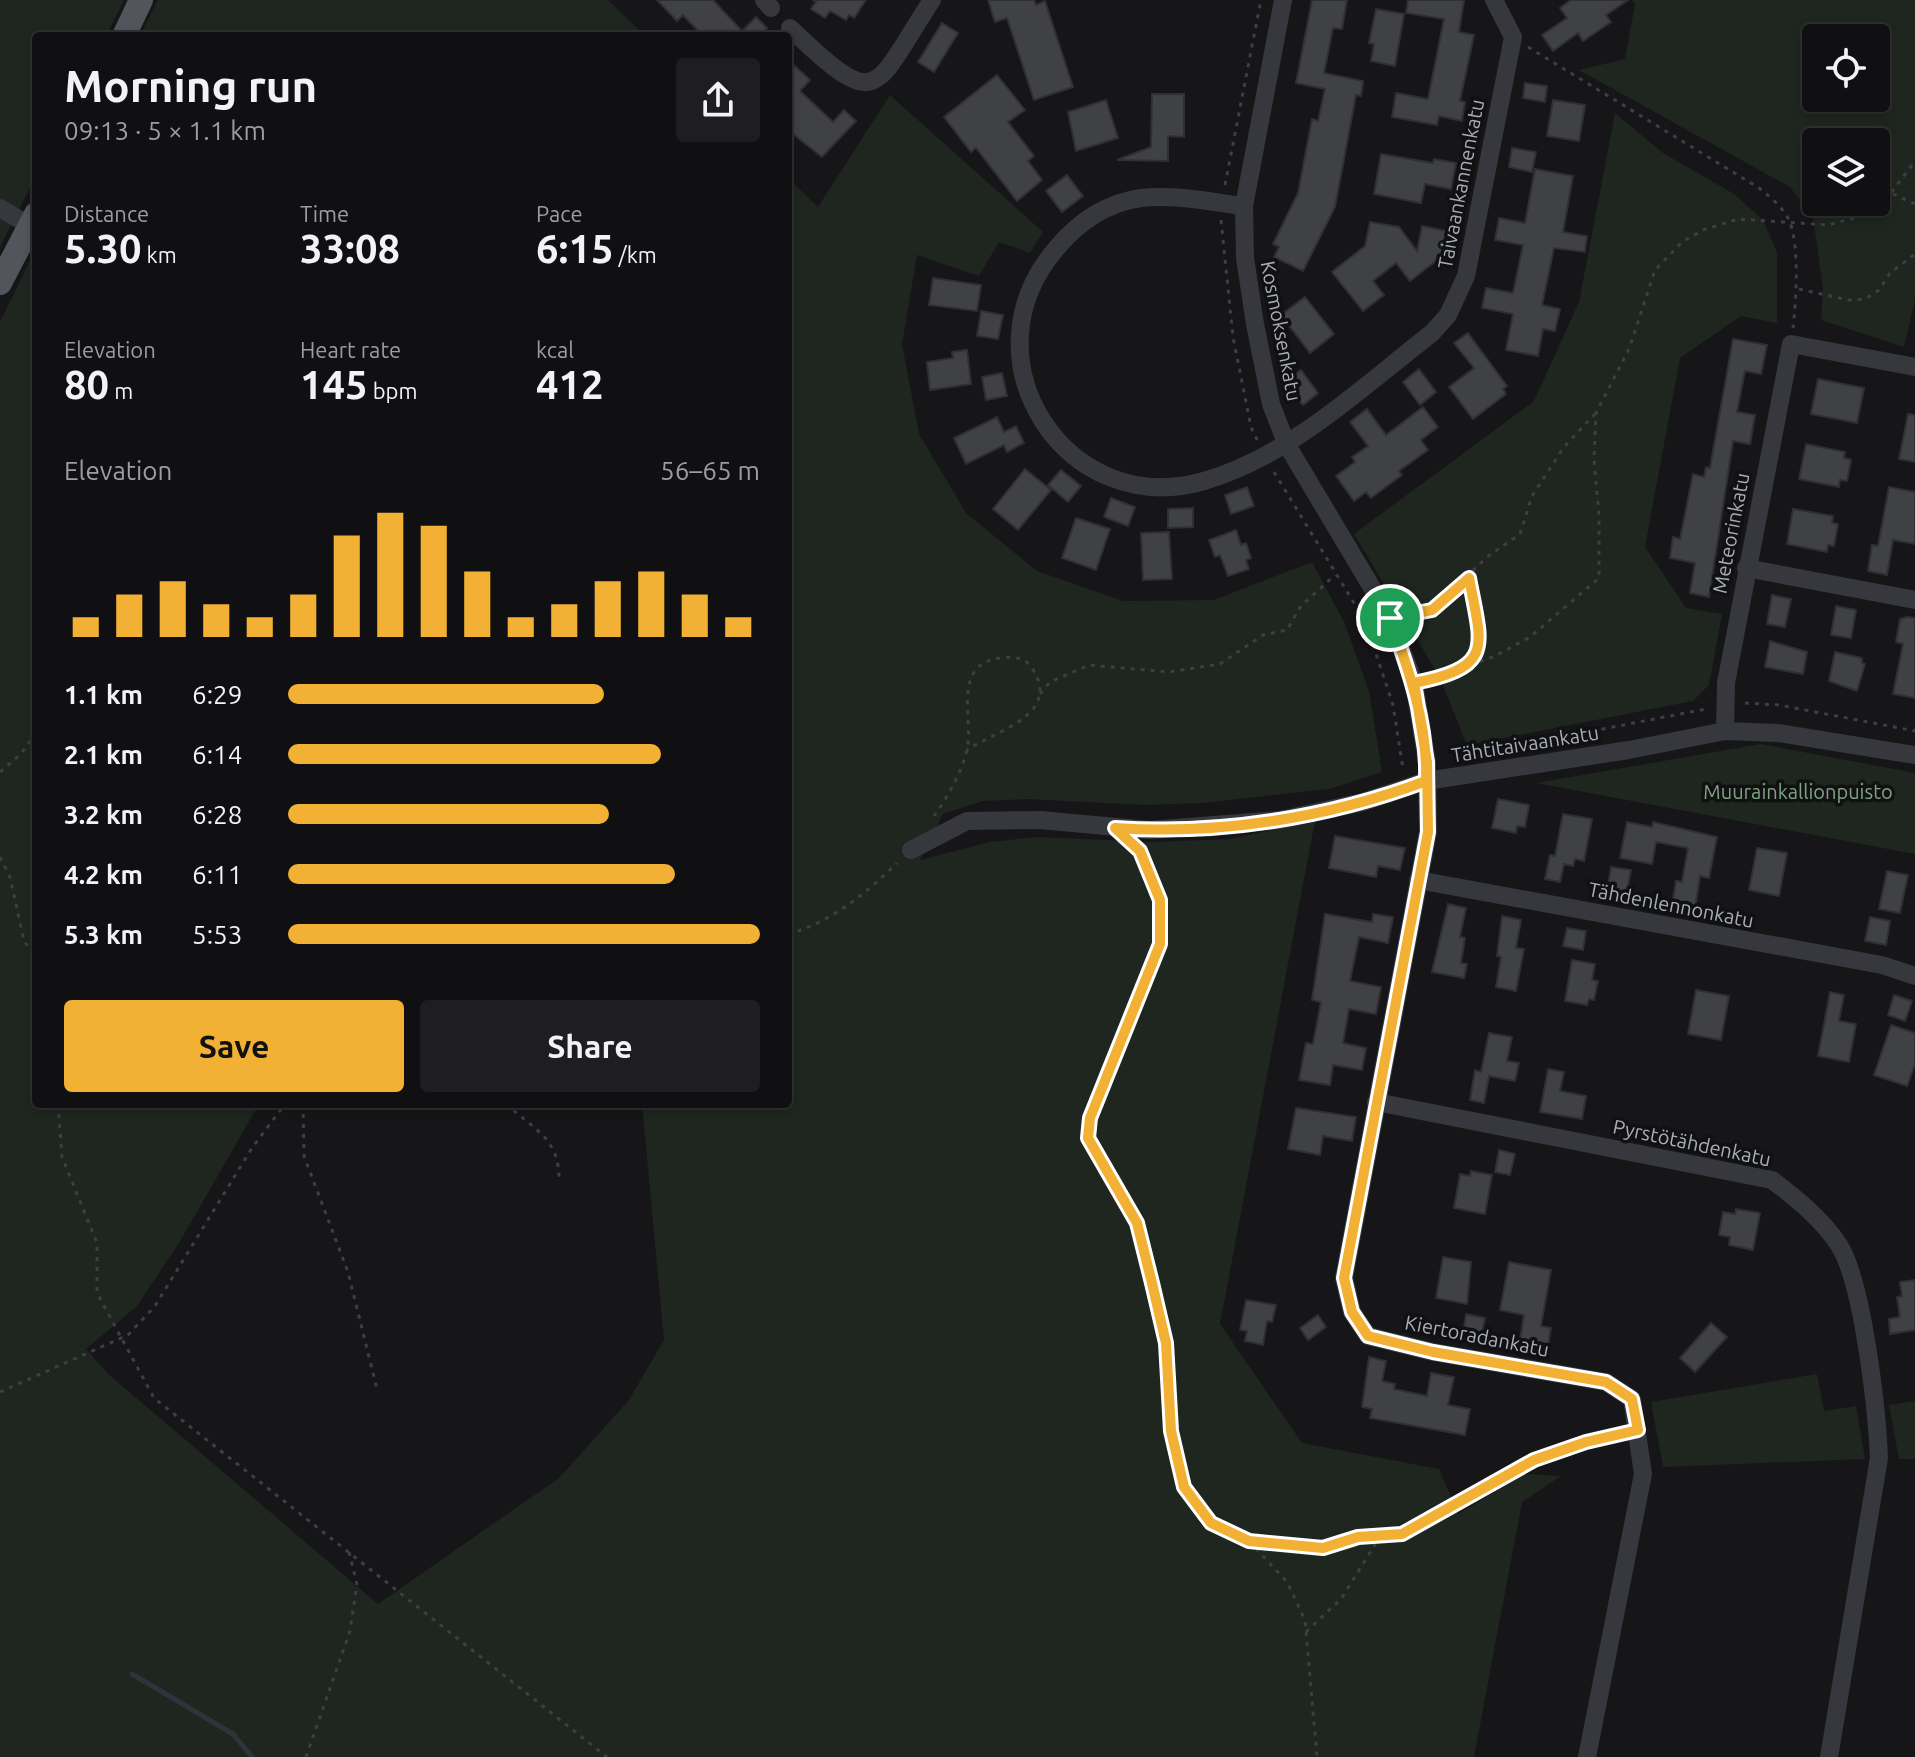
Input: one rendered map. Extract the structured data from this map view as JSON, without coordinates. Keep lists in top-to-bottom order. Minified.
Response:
{"streets":{"street":["Taivaankannenkatu","Kosmoksenkatu","Meteorinkatu","Tähtitaivaankatu","Tähdenlennonkatu","Pyrstötähdenkatu","Kiertoradankatu"]},"crossings":[["Taivaankannenkatu","Kosmoksenkatu"],["Kosmoksenkatu","Tähtitaivaankatu"],["Kosmoksenkatu","Kiertoradankatu"],["Meteorinkatu","Tähtitaivaankatu"],["Tähtitaivaankatu","Kiertoradankatu"],["Tähdenlennonkatu","Kiertoradankatu"],["Pyrstötähdenkatu","Kiertoradankatu"]],"parks":["Muurainkallionpuisto"],"page":{"heading":["Morning run","09:13 · 5 × 1.1 km"],"stats":[["Distance","5.30 km"],["Time","33:08"],["Pace","6:15 /km"],["Elevation","80 m"],["Heart rate","145 bpm"],["kcal","412"]],"chart":["Elevation","56–65 m"],"list":[{"name":"1.1 km","note":"6:29"},{"name":"2.1 km","note":"6:14"},{"name":"3.2 km","note":"6:28"},{"name":"4.2 km","note":"6:11"},{"name":"5.3 km","note":"5:53"}],"buttons":["Save","Share"]}}
